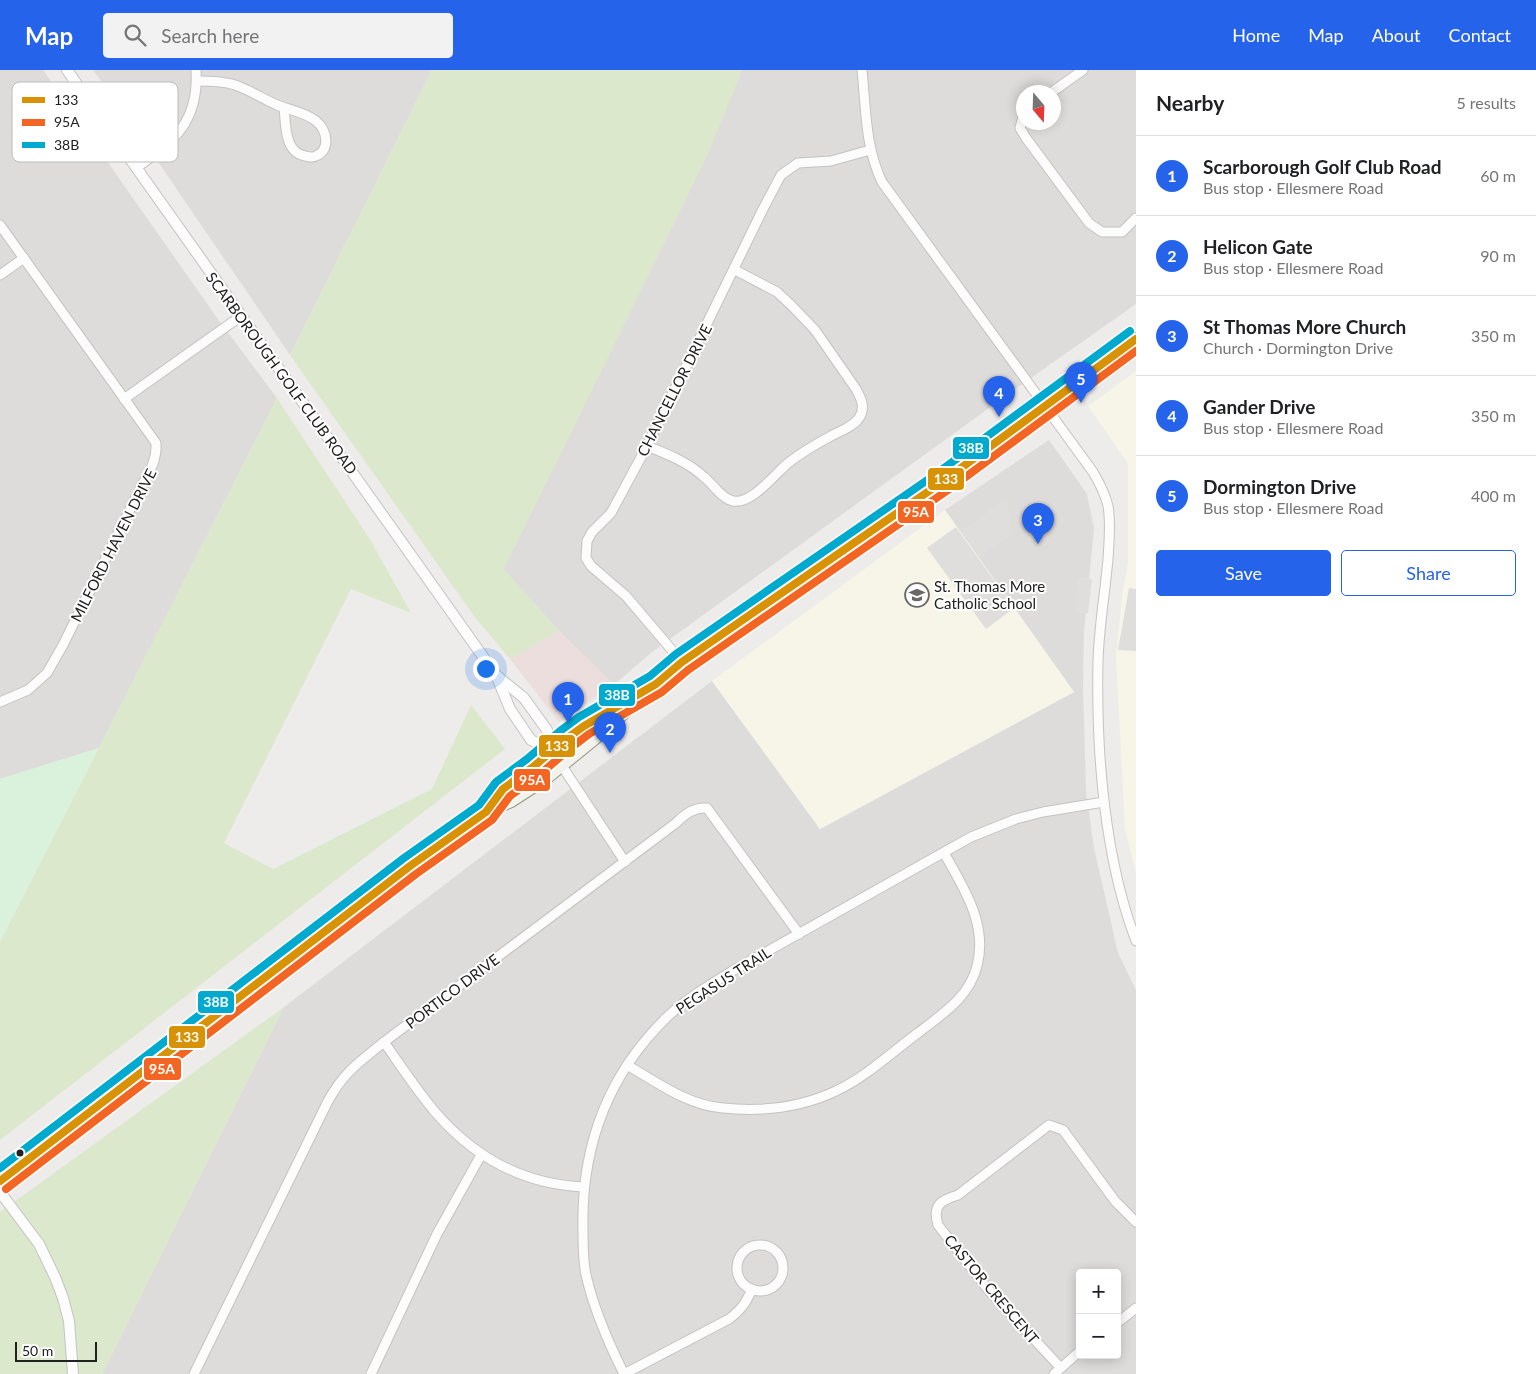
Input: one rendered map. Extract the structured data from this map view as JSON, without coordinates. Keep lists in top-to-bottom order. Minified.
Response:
{"streets":{"street":["SCARBOROUGH GOLF CLUB ROAD","CHANCELLOR DRIVE","MILFORD HAVEN DRIVE","PEGASUS TRAIL","PORTICO DRIVE","CASTOR CRESCENT"]},"crossings":[["PEGASUS TRAIL","PORTICO DRIVE"]],"places":{"school or university":["St. Thomas More Catholic School"]},"lines":["transit line 38B","transit line 133","transit line 95A"],"legend":["133","95A","38B"],"scale_bar":"50 m","north":"bottom","page":{"header":"Map","search":"Search here","nav":["Home","Map","About","Contact"],"heading":["Nearby","5 results"],"list":[{"mark":"1","name":"Scarborough Golf Club Road","note":"Bus stop · Ellesmere Road","value":"60 m"},{"mark":"2","name":"Helicon Gate","note":"Bus stop · Ellesmere Road","value":"90 m"},{"mark":"3","name":"St Thomas More Church","note":"Church · Dormington Drive","value":"350 m"},{"mark":"4","name":"Gander Drive","note":"Bus stop · Ellesmere Road","value":"350 m"},{"mark":"5","name":"Dormington Drive","note":"Bus stop · Ellesmere Road","value":"400 m"}],"pins":["5","4","3","1","2"],"buttons":["Save","Share"],"map_buttons":["+","−"],"scale":"50 m"}}
